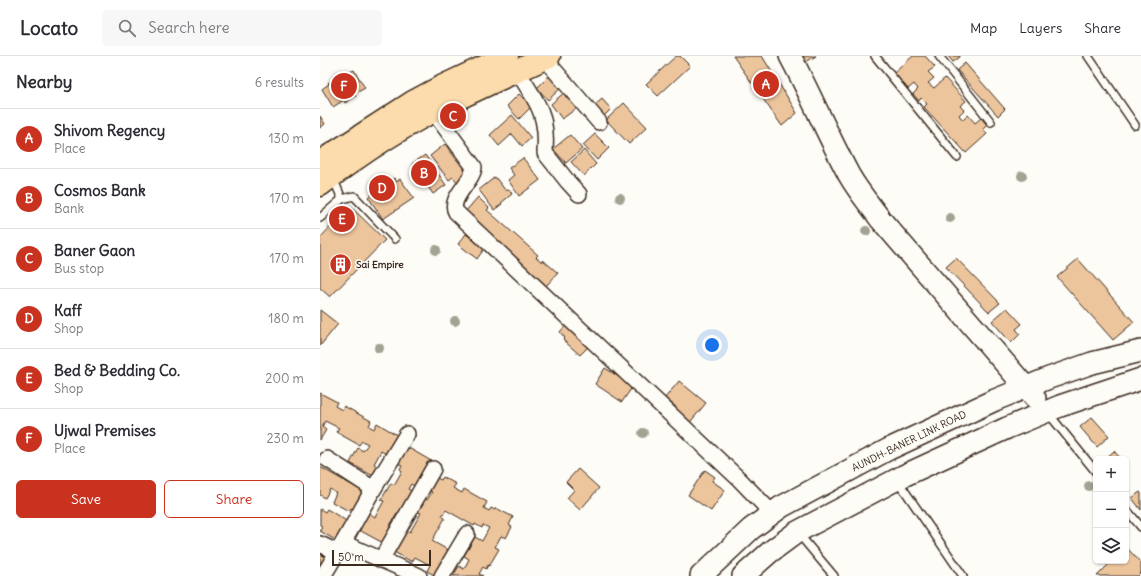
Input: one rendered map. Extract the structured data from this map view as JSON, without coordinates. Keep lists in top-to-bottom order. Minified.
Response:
{"streets":{"main road":["AUNDH-BANER LINK ROAD"]},"places":{"building":["Sai Empire"]},"scale_bar":"50 m","page":{"header":"Locato","search":"Search here","nav":["Map","Layers","Share"],"heading":["Nearby","6 results"],"pins":["A","F","C","B","D","E"],"list":[{"mark":"A","name":"Shivom Regency","note":"Place","value":"130 m"},{"mark":"B","name":"Cosmos Bank","note":"Bank","value":"170 m"},{"mark":"C","name":"Baner Gaon","note":"Bus stop","value":"170 m"},{"mark":"D","name":"Kaff","note":"Shop","value":"180 m"},{"mark":"E","name":"Bed & Bedding Co.","note":"Shop","value":"200 m"},{"mark":"F","name":"Ujwal Premises","note":"Place","value":"230 m"}],"map_buttons":["+","−"],"buttons":["Save","Share"],"scale":"50 m"}}
